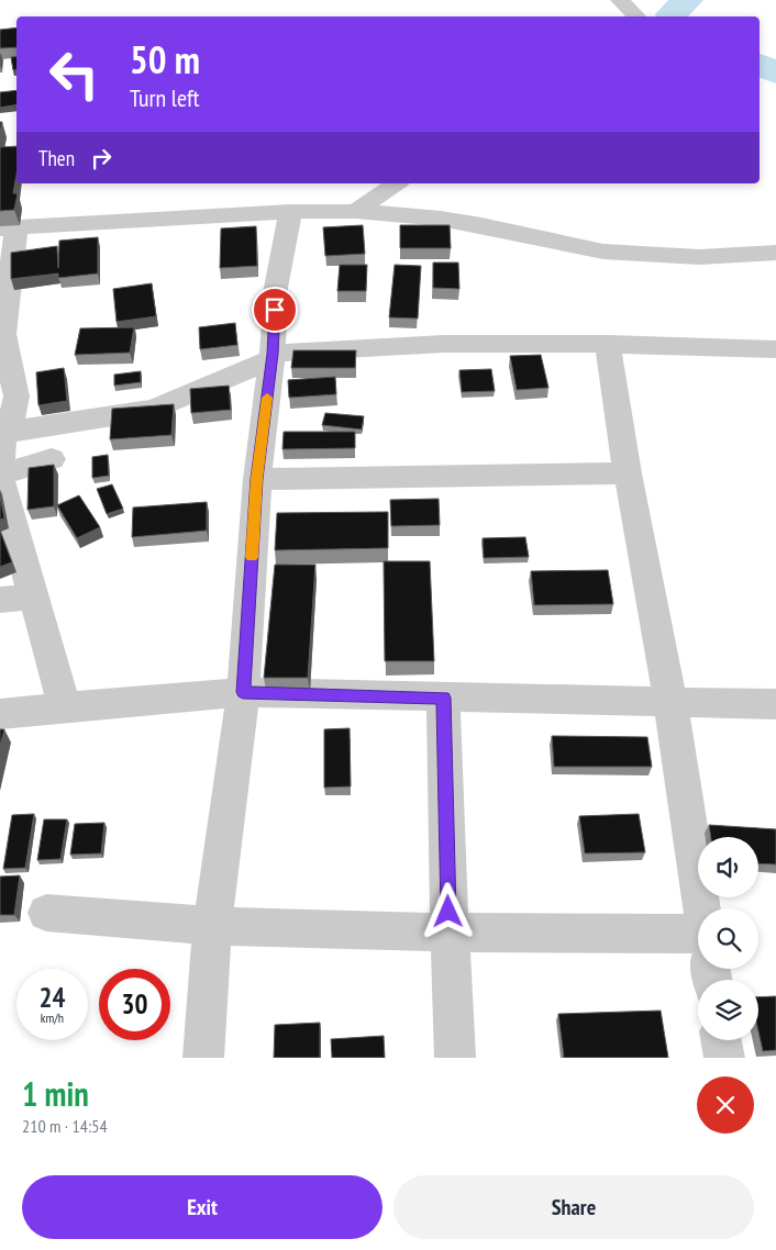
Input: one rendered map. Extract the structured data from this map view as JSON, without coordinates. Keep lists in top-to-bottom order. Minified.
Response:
{"page":{"turn":["50 m","Turn left"],"then":"Then","speed":"24 km/h","limit":"30","heading":["1 min","210 m · 14:54"],"buttons":["Exit","Share"]}}
